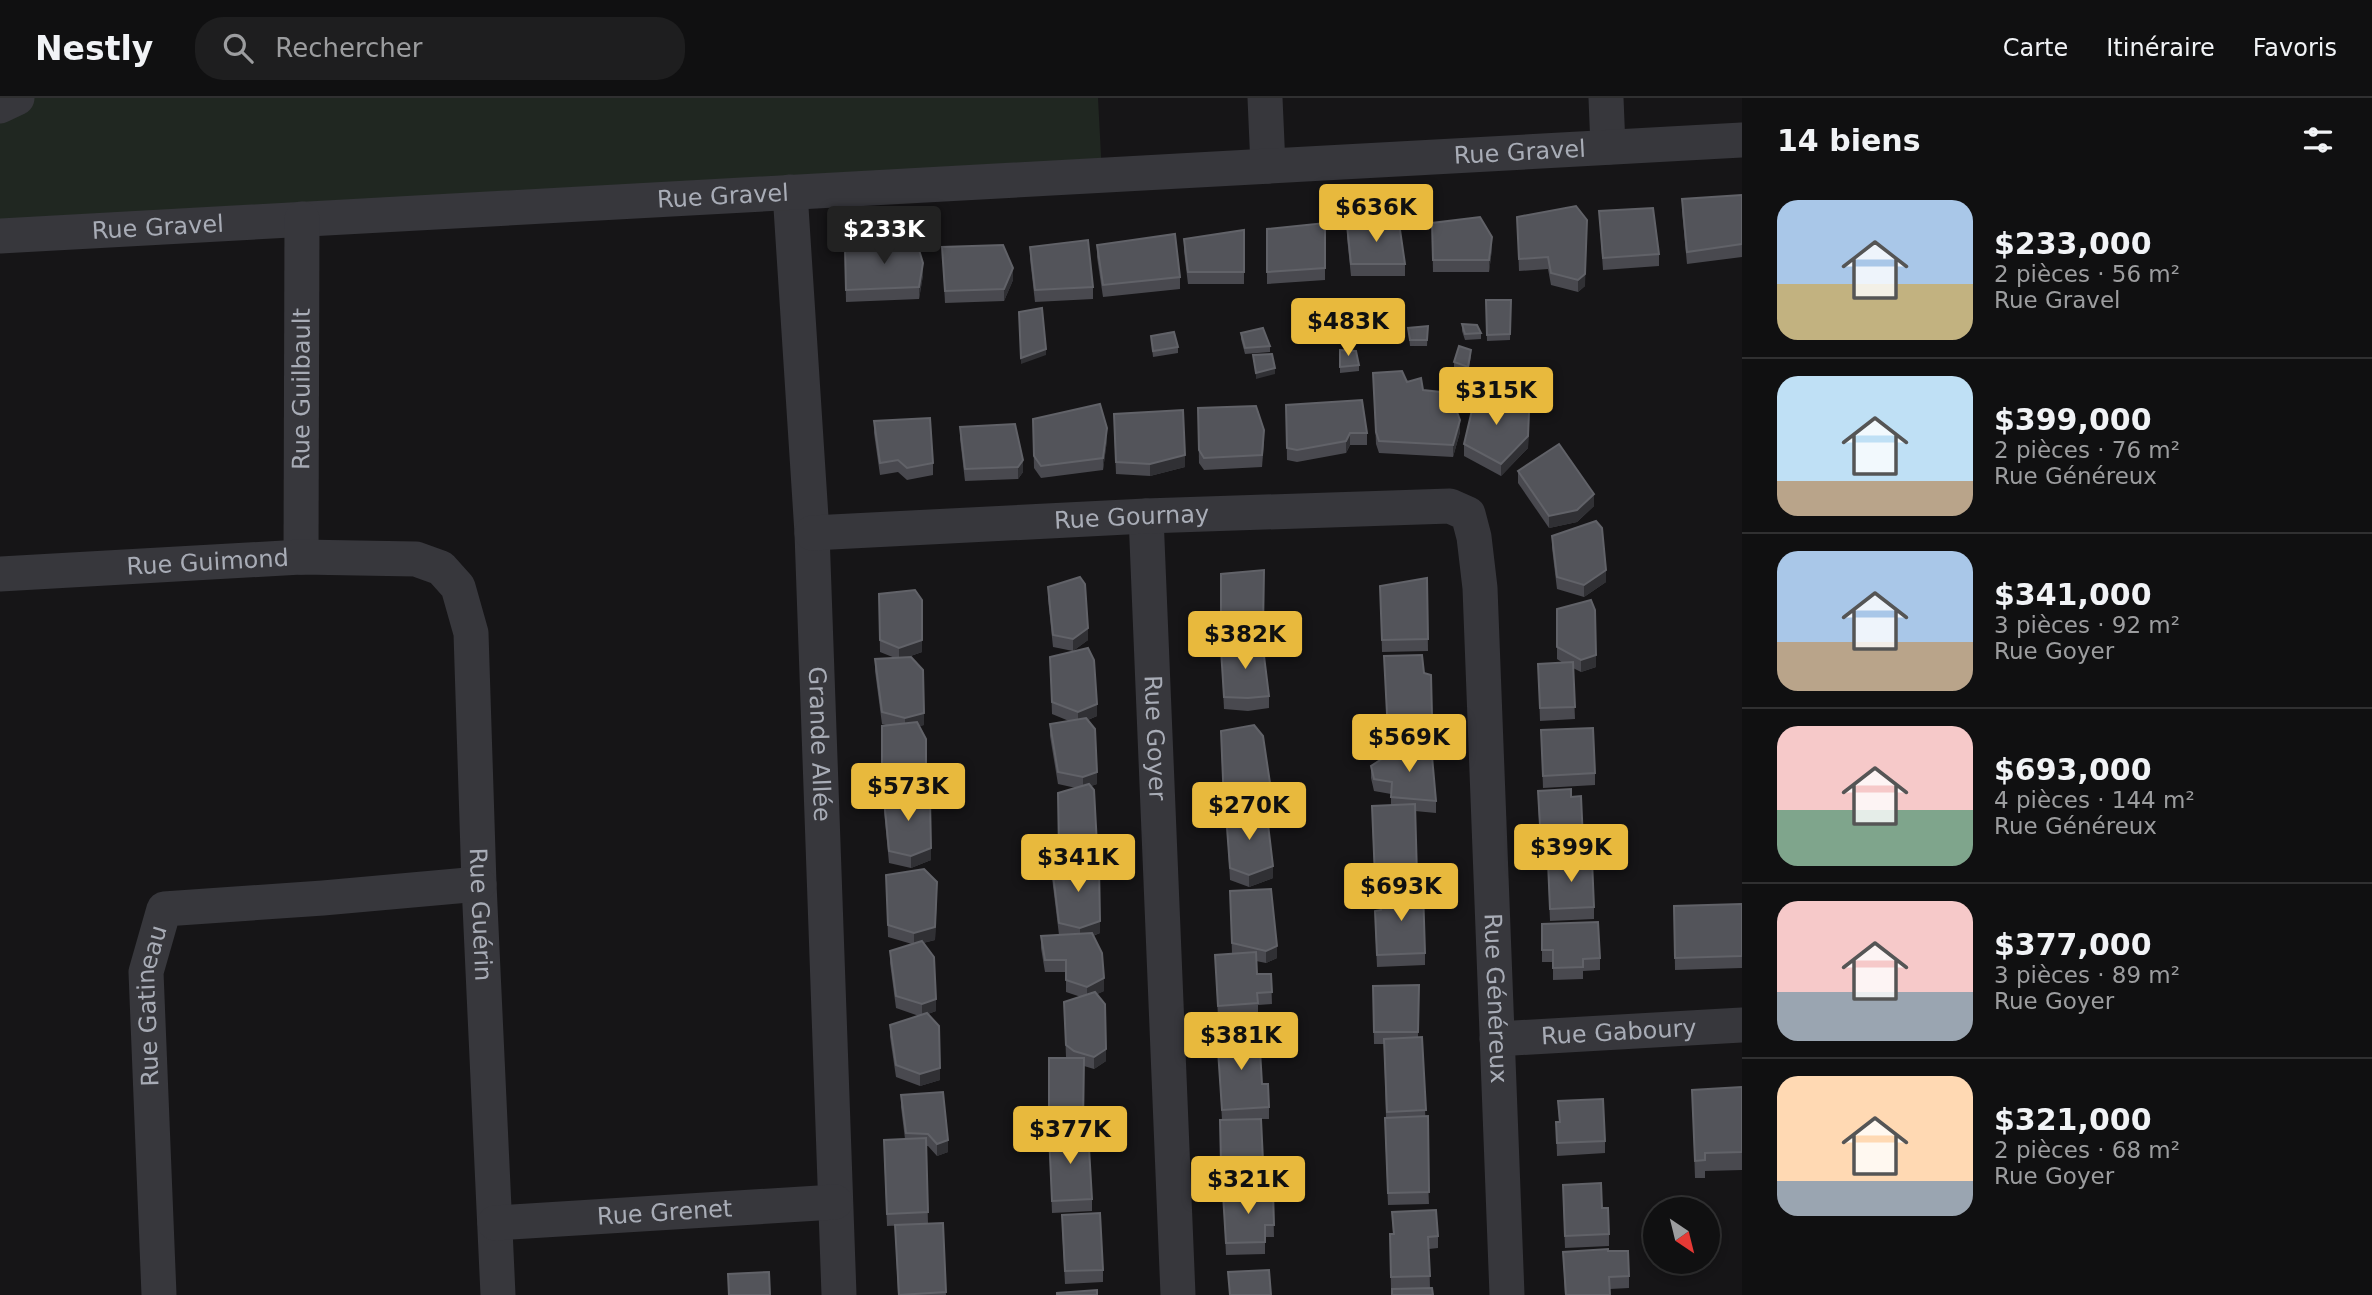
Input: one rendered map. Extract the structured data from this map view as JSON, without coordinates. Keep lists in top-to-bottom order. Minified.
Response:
{"streets":{"street":["Rue Gravel","Rue Guilbault","Rue Gournay","Rue Guimond","Rue Goyer","Grande Allée","Rue Guérin","Rue Généreux","Rue Gatineau","Rue Gaboury","Rue Grenet"]},"crossings":[["Rue Gravel","Rue Guilbault"],["Rue Gravel","Grande Allée"],["Rue Guilbault","Rue Guimond"],["Rue Gournay","Rue Goyer"],["Rue Gournay","Grande Allée"],["Rue Gournay","Rue Généreux"],["Rue Guimond","Rue Guérin"],["Grande Allée","Rue Grenet"],["Rue Guérin","Rue Gatineau"],["Rue Guérin","Rue Grenet"],["Rue Généreux","Rue Gaboury"]],"north":"bottom right","page":{"header":"Nestly","search":"Rechercher","nav":["Carte","Itinéraire","Favoris"],"heading":"14 biens","list":[{"name":"$233,000","note":"2 pièces · 56 m² · Rue Gravel"},{"name":"$399,000","note":"2 pièces · 76 m² · Rue Généreux"},{"name":"$341,000","note":"3 pièces · 92 m² · Rue Goyer"},{"name":"$693,000","note":"4 pièces · 144 m² · Rue Généreux"},{"name":"$377,000","note":"3 pièces · 89 m² · Rue Goyer"},{"name":"$321,000","note":"2 pièces · 68 m² · Rue Goyer"}],"price":["$636K","$233K","$483K","$315K","$382K","$569K","$573K","$270K","$399K","$341K","$693K","$381K","$377K","$321K"]}}
